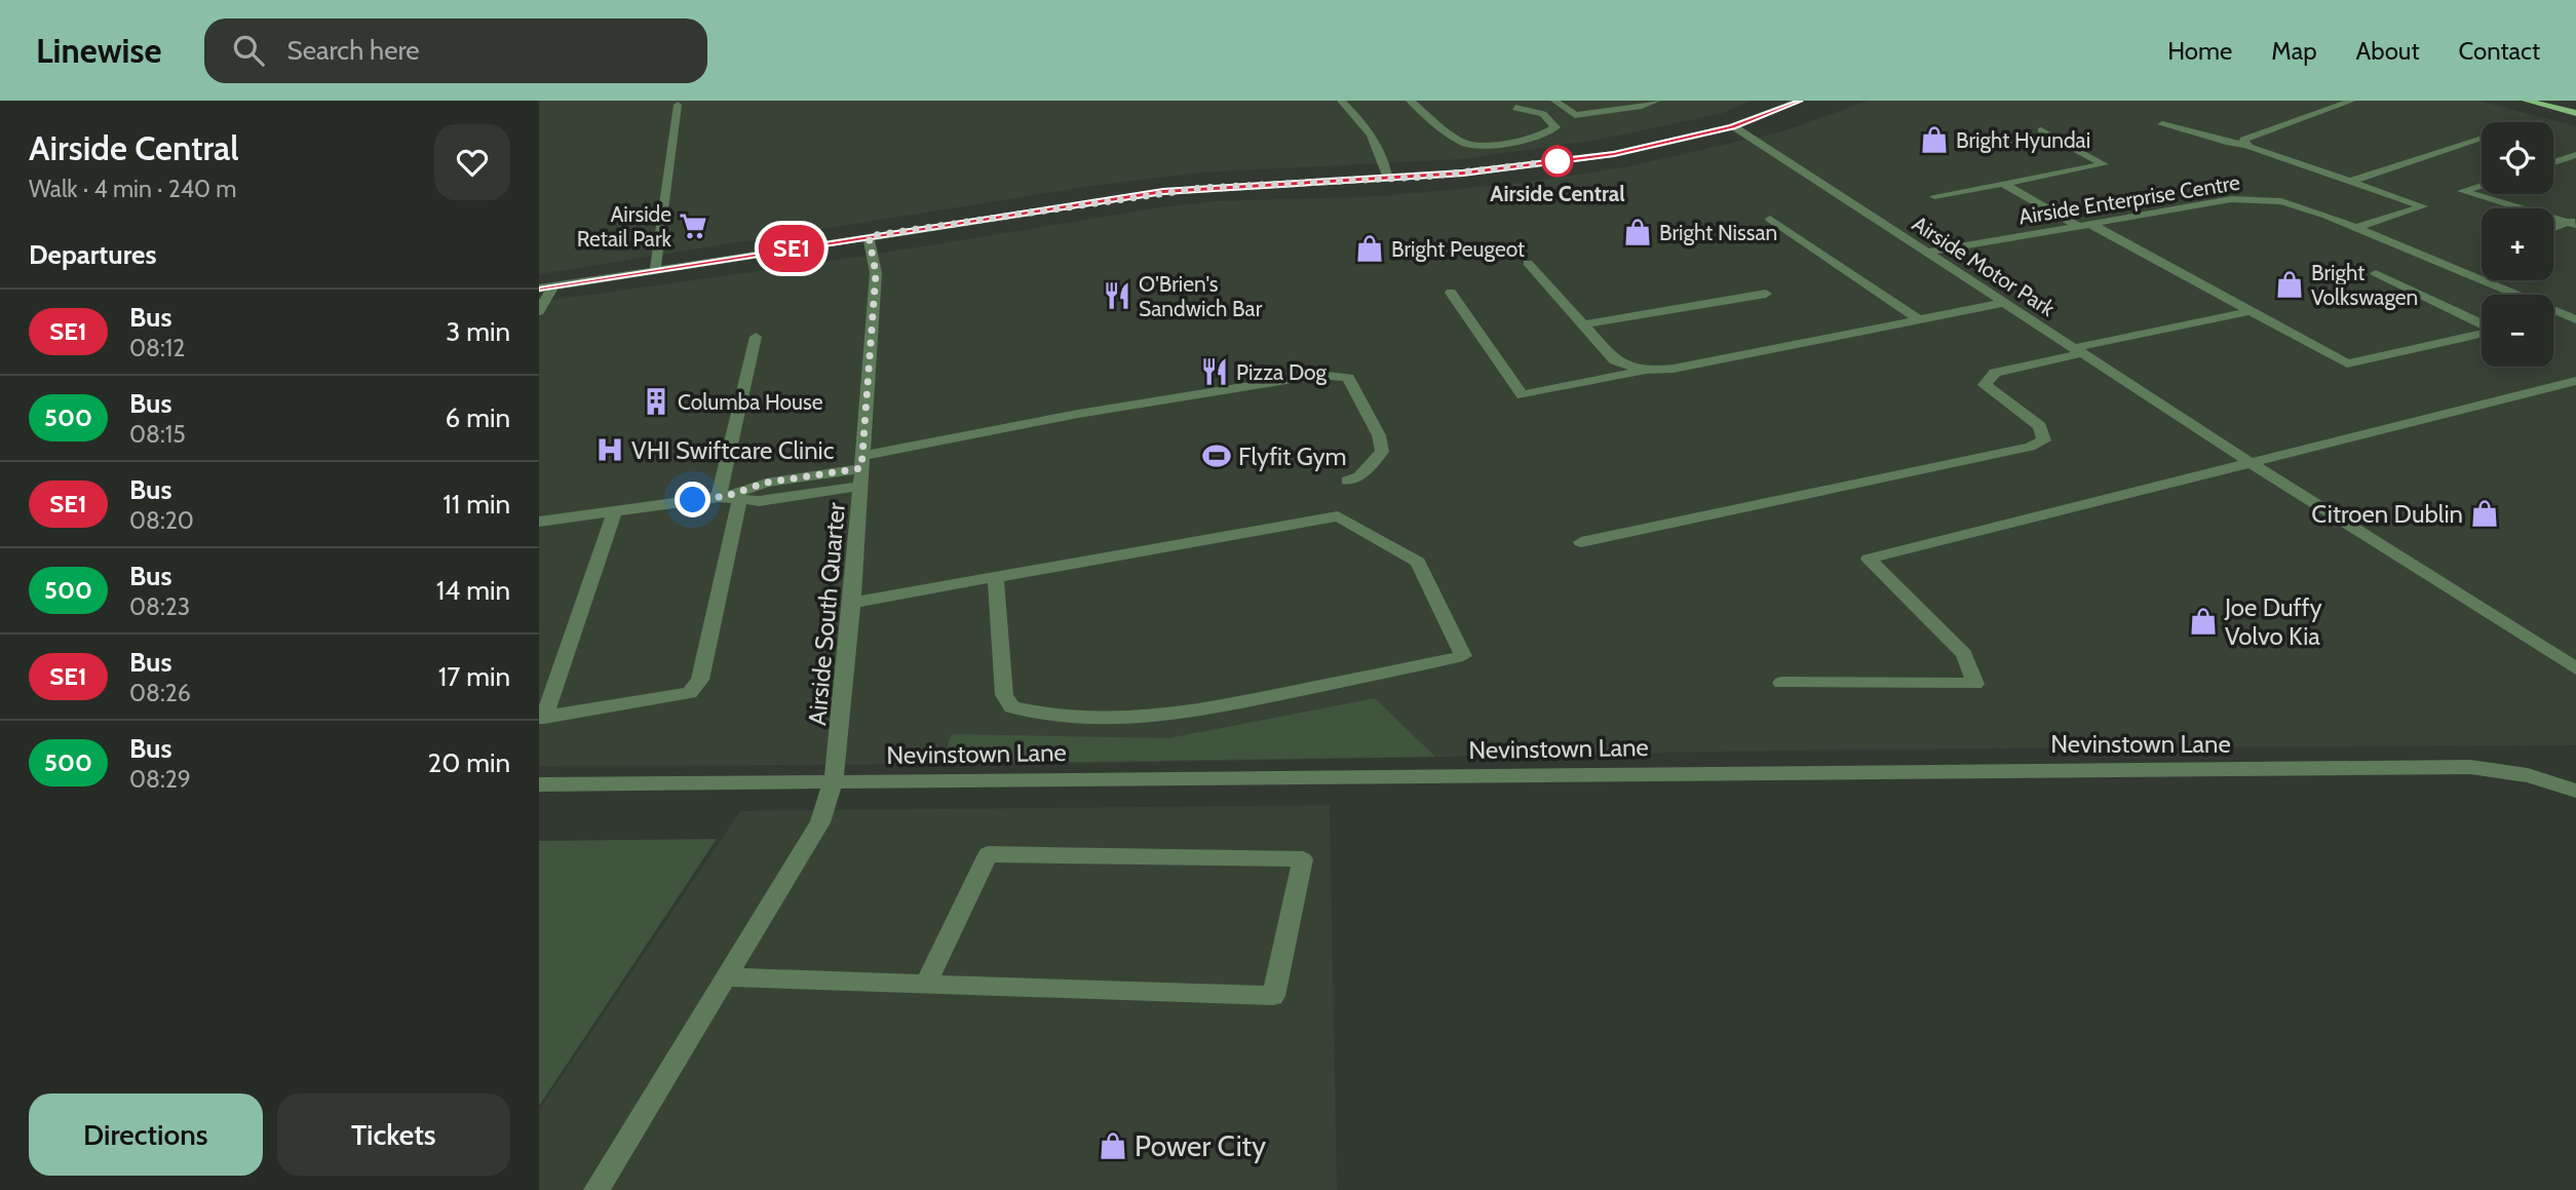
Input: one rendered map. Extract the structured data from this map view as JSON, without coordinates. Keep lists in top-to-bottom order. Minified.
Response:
{"streets":{"street":["Airside Enterprise Centre","Airside Motor Park","Airside South Quarter","Nevinstown Lane"]},"crossings":[["Airside Enterprise Centre","Airside Motor Park"],["Airside South Quarter","Nevinstown Lane"]],"places":{"shop":["Bright Hyundai","Bright Nissan","Bright Peugeot","Bright Volkswagen","Citroen Dublin","Joe Duffy Volvo Kia","Power City"],"other":["Airside Central"],"supermarket":["Airside Retail Park"],"restaurant":["O'Brien's Sandwich Bar","Pizza Dog"],"building":["Columba House"],"hospital":["VHI Swiftcare Clinic"],"sports":["Flyfit Gym"]},"lines":["bus line SE1"],"page":{"header":"Linewise","search":"Search here","nav":["Home","Map","About","Contact"],"heading":[["Airside Central","Walk · 4 min · 240 m"],"Departures"],"on_map":"SE1","map_buttons":["+","−"],"list":[{"mark":"SE1","name":"Bus","note":"08:12","value":"3 min"},{"mark":"500","name":"Bus","note":"08:15","value":"6 min"},{"mark":"SE1","name":"Bus","note":"08:20","value":"11 min"},{"mark":"500","name":"Bus","note":"08:23","value":"14 min"},{"mark":"SE1","name":"Bus","note":"08:26","value":"17 min"},{"mark":"500","name":"Bus","note":"08:29","value":"20 min"}],"buttons":["Directions","Tickets"]}}
